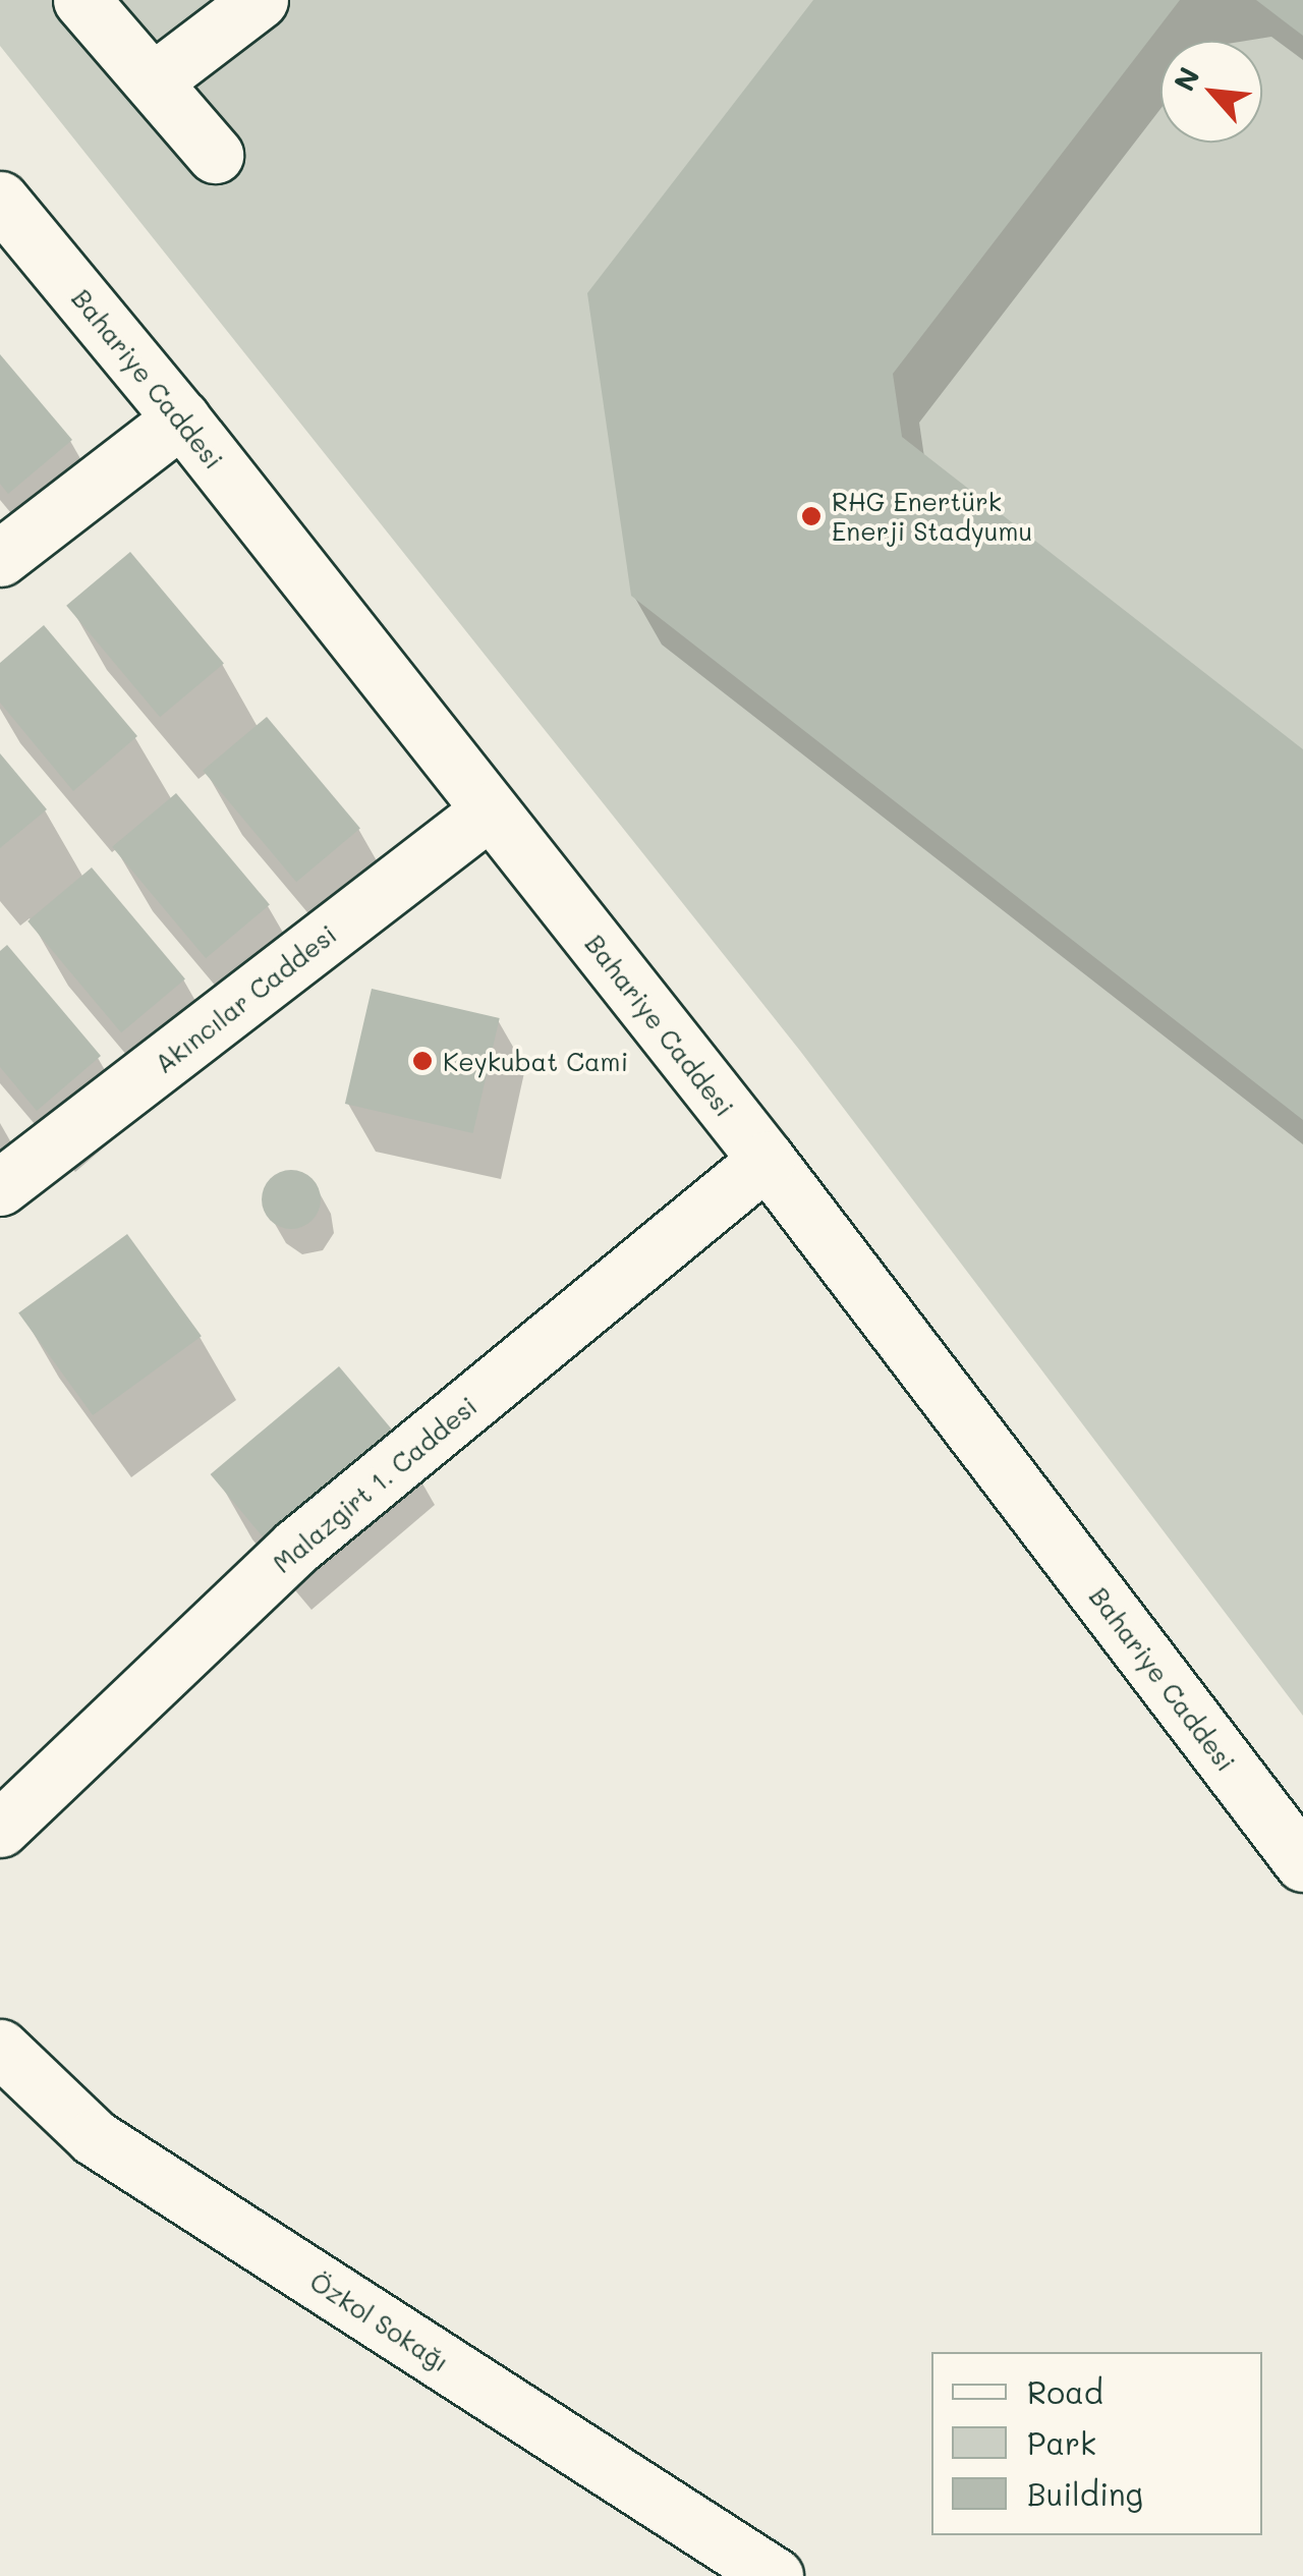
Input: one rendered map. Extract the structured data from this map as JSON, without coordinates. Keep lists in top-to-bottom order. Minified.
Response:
{"streets":{"street":["Bahariye Caddesi","Akıncılar Caddesi","Malazgirt 1. Caddesi","Özkol Sokağı"]},"crossings":[["Bahariye Caddesi","Akıncılar Caddesi"],["Bahariye Caddesi","Malazgirt 1. Caddesi"]],"places":["RHG Enertürk Enerji Stadyumu","Keykubat Cami"],"legend":["Road","Park","Building"],"north":"top left"}
